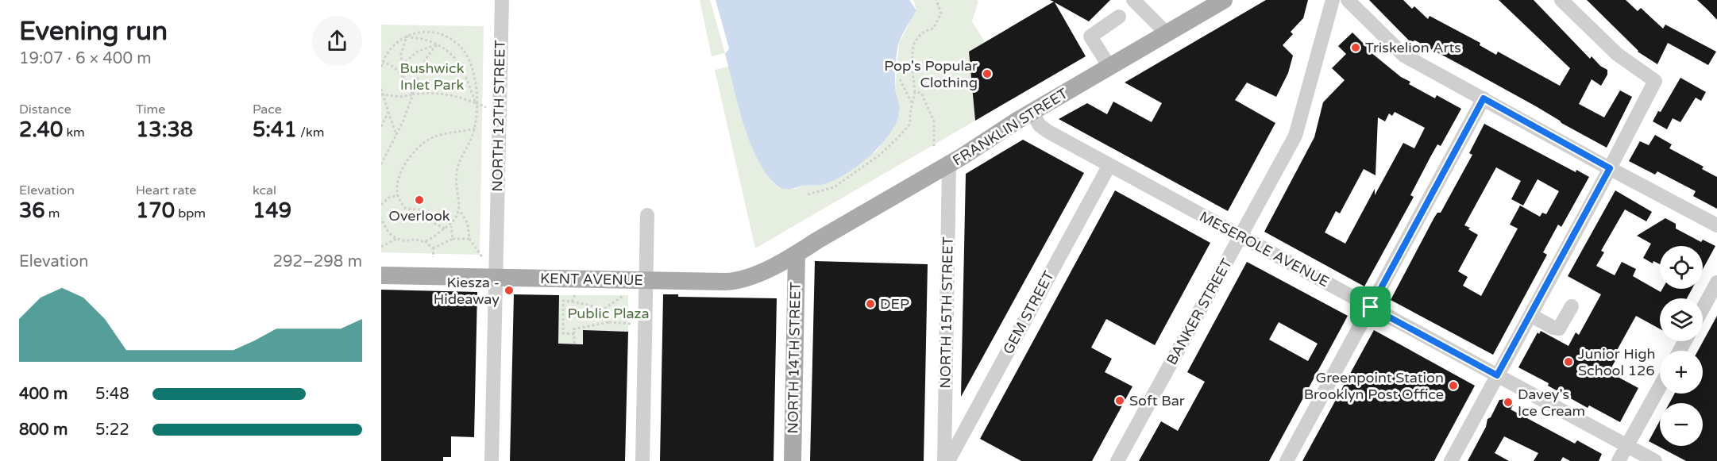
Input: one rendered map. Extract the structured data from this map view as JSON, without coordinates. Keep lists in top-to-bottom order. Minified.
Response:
{"streets":{"main road":["FRANKLIN STREET","KENT AVENUE","NORTH 14TH STREET"],"street":["NORTH 12TH STREET","MESEROLE AVENUE","BANKER STREET","NORTH 15TH STREET","GEM STREET"]},"crossings":[["NORTH 12TH STREET","KENT AVENUE"],["FRANKLIN STREET","MESEROLE AVENUE"],["FRANKLIN STREET","KENT AVENUE"],["FRANKLIN STREET","NORTH 15TH STREET"],["FRANKLIN STREET","NORTH 14TH STREET"],["MESEROLE AVENUE","BANKER STREET"],["MESEROLE AVENUE","GEM STREET"],["KENT AVENUE","NORTH 14TH STREET"]],"parks":["Bushwick Inlet Park","Public Plaza"],"places":["Triskelion Arts","Pop's Popular Clothing","Overlook","Kiesza - Hideaway","DEP","Junior High School 126","Greenpoint Station Brooklyn Post Office","Soft Bar","Davey's Ice Cream"],"page":{"heading":["Evening run","19:07 · 6 × 400 m"],"stats":[["Distance","2.40 km"],["Time","13:38"],["Pace","5:41 /km"],["Elevation","36 m"],["Heart rate","170 bpm"],["kcal","149"]],"chart":["Elevation","292–298 m"],"map_buttons":["+","−"],"list":[{"name":"400 m","note":"5:48"},{"name":"800 m","note":"5:22"}]}}
